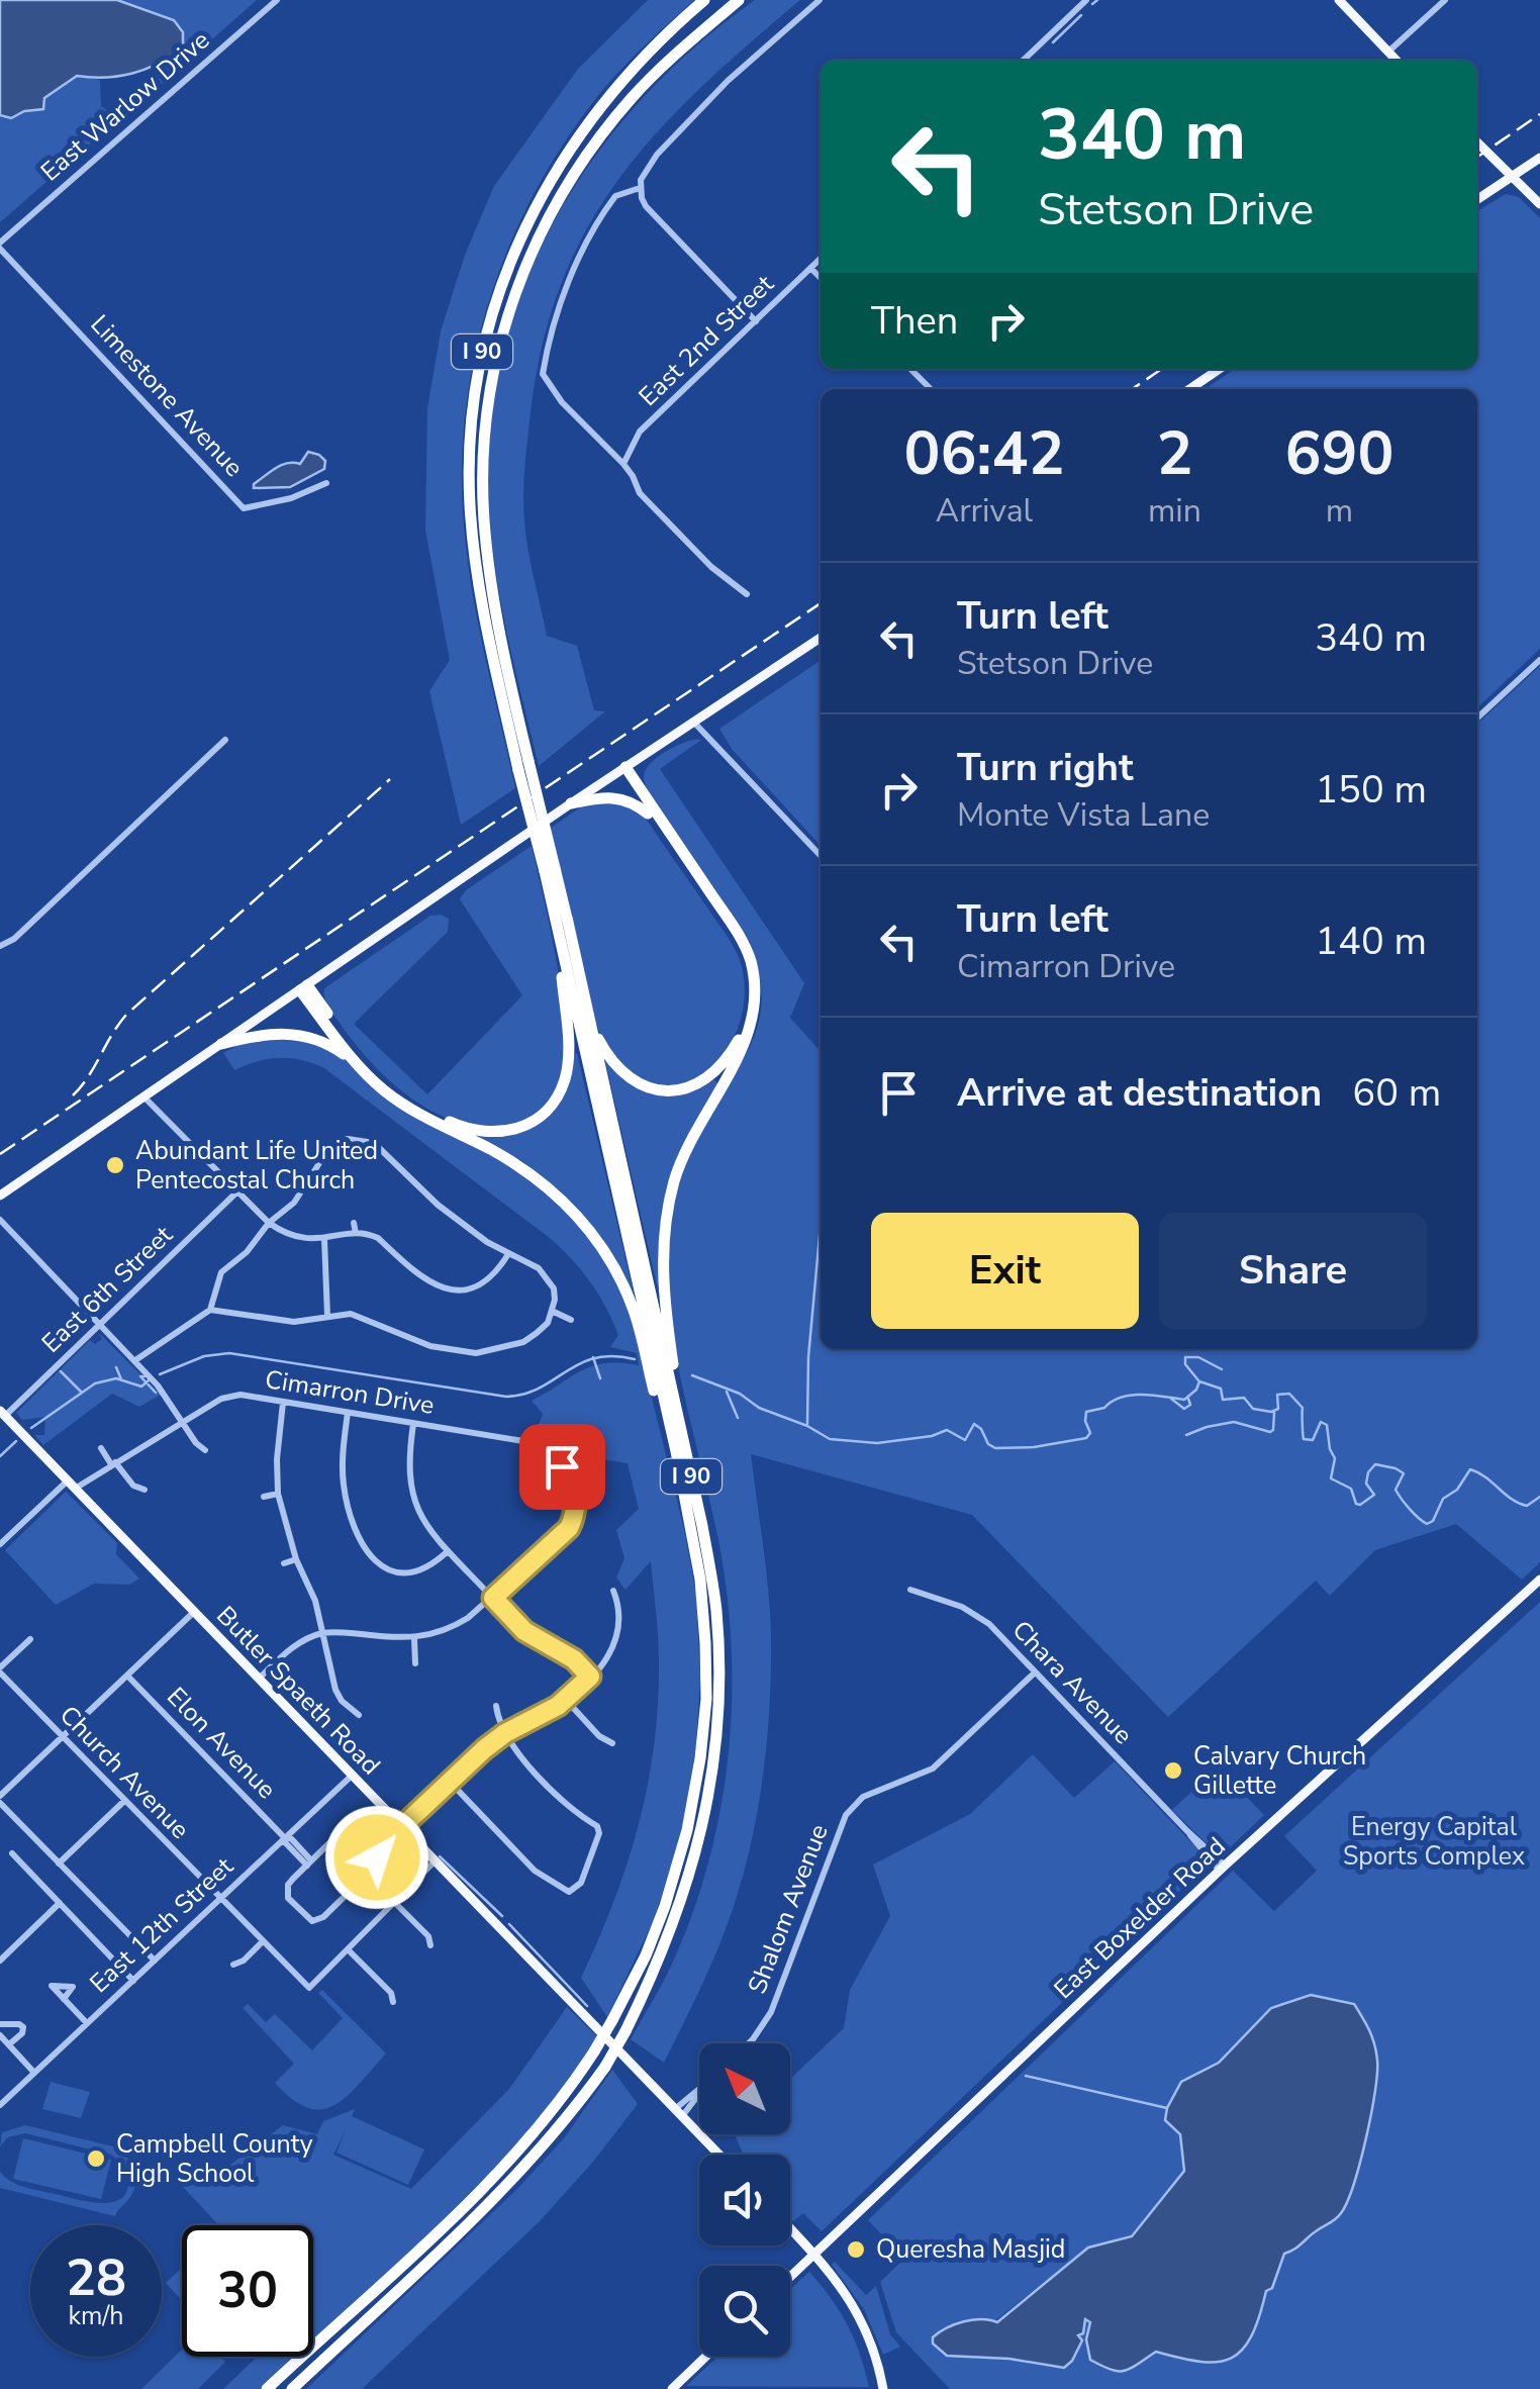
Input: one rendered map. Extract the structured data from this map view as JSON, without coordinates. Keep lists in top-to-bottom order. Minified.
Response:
{"streets":{"highway":["I 90"],"main road":["Butler Spaeth Road","East Boxelder Road"],"street":["East Warlow Drive","East 2nd Street","Limestone Avenue","East 6th Street","Cimarron Drive","Chara Avenue","Elon Avenue","Church Avenue","Shalom Avenue","East 12th Street"]},"crossings":[["East Warlow Drive","Limestone Avenue"],["East 6th Street","Butler Spaeth Road"],["Cimarron Drive","Butler Spaeth Road"],["Chara Avenue","Shalom Avenue"],["Chara Avenue","East Boxelder Road"],["Butler Spaeth Road","East 12th Street"],["Elon Avenue","East 12th Street"],["Church Avenue","East 12th Street"]],"parks":["Energy Capital Sports Complex"],"places":["Abundant Life United Pentecostal Church","Calvary Church Gillette","Campbell County High School","Queresha Masjid"],"north":"top left","page":{"turn":["340 m","Stetson Drive"],"then":"Then","eta":["06:42","Arrival","2","min","690","m"],"list":[{"name":"Turn left","note":"Stetson Drive","value":"340 m"},{"name":"Turn right","note":"Monte Vista Lane","value":"150 m"},{"name":"Turn left","note":"Cimarron Drive","value":"140 m"},{"name":"Arrive at destination","value":"60 m"}],"buttons":["Exit","Share"],"speed":"28 km/h","limit":"30"}}
